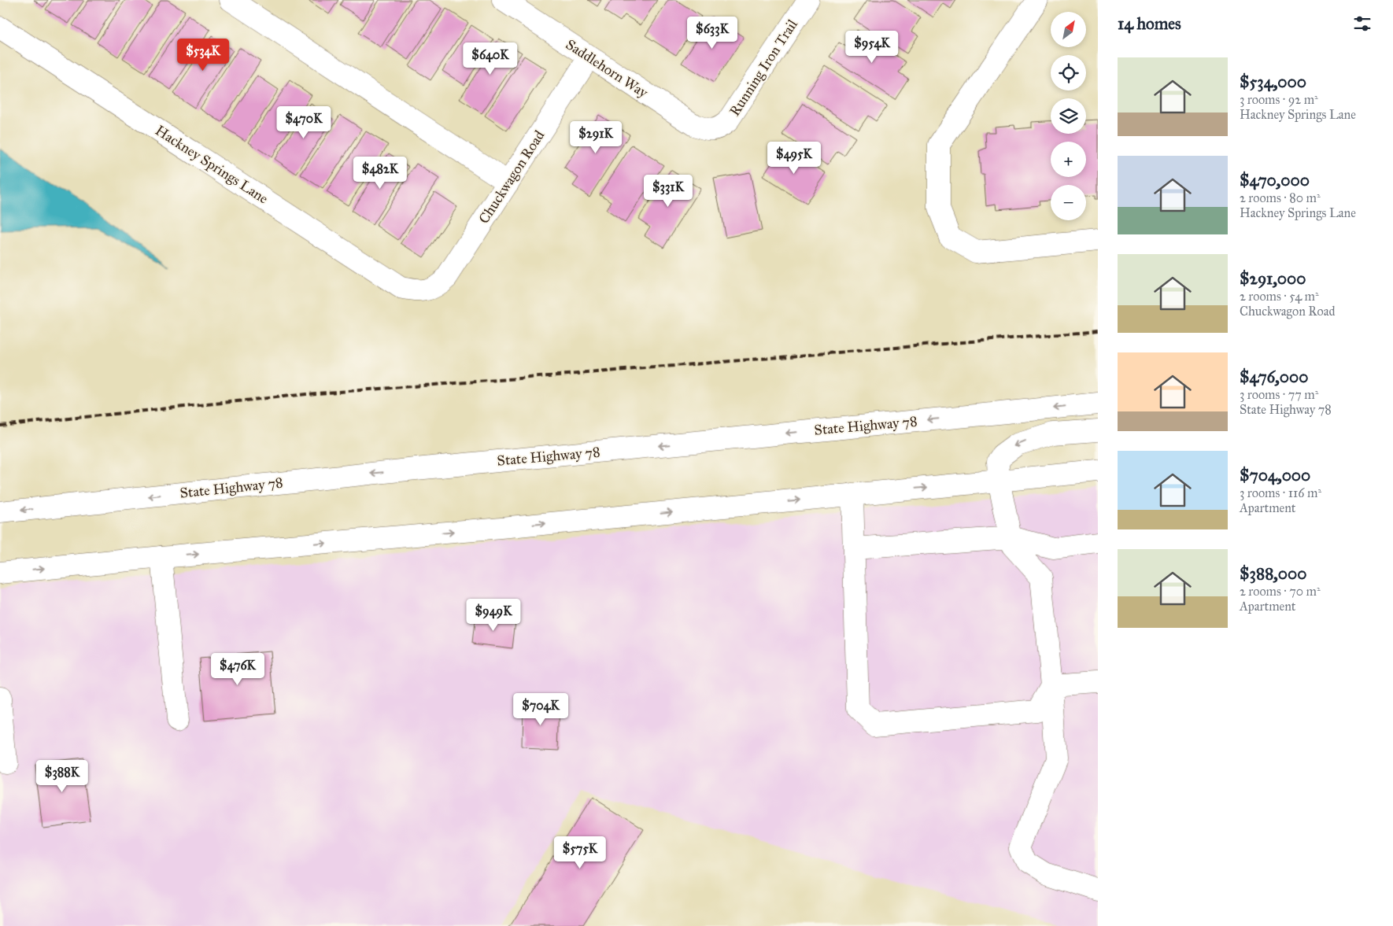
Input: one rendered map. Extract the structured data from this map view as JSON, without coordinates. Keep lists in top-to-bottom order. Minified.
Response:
{"streets":{"main road":["Running Iron Trail","Saddlehorn Way","Hackney Springs Lane","Chuckwagon Road","State Highway 78"]},"crossings":[["Running Iron Trail","Saddlehorn Way"],["Saddlehorn Way","Chuckwagon Road"],["Hackney Springs Lane","Chuckwagon Road"]],"north":"top right","page":{"heading":"14 homes","map_buttons":["+","−"],"price":["$633K","$954K","$534K","$640K","$470K","$291K","$495K","$482K","$331K","$949K","$476K","$704K","$388K","$575K"],"list":[{"name":"$534,000","note":"3 rooms · 92 m² · Hackney Springs Lane"},{"name":"$470,000","note":"2 rooms · 80 m² · Hackney Springs Lane"},{"name":"$291,000","note":"2 rooms · 54 m² · Chuckwagon Road"},{"name":"$476,000","note":"3 rooms · 77 m² · State Highway 78"},{"name":"$704,000","note":"3 rooms · 116 m² · Apartment"},{"name":"$388,000","note":"2 rooms · 70 m² · Apartment"}]}}
